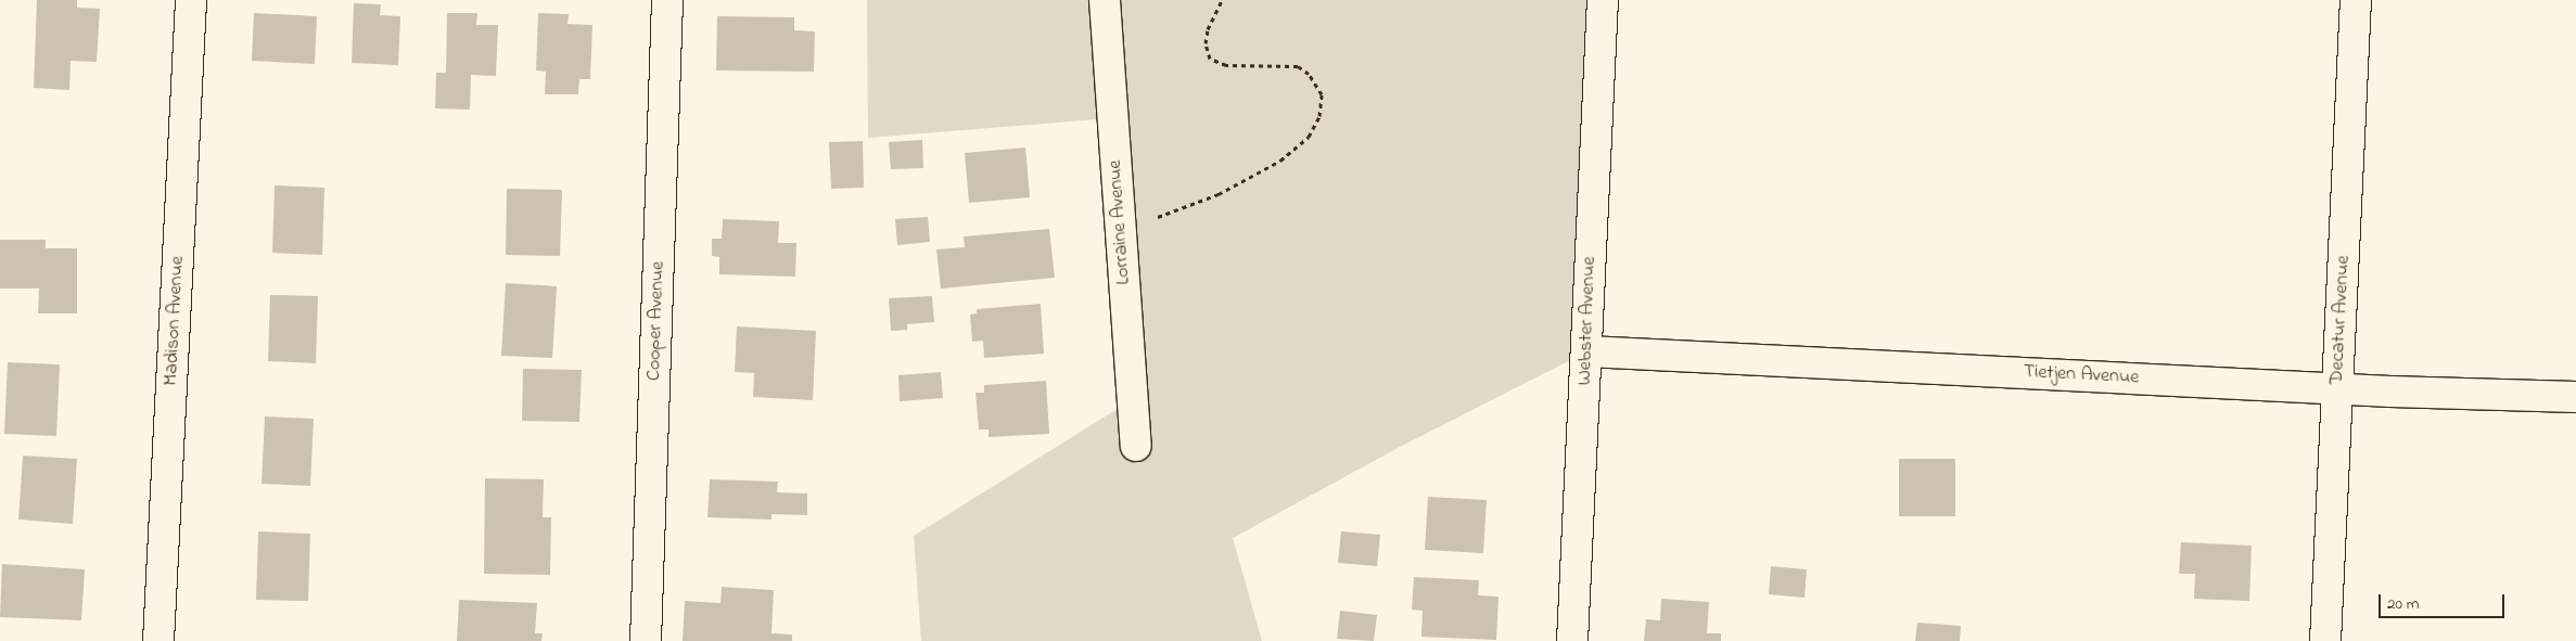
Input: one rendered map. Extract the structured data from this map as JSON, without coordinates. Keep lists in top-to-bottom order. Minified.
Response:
{"streets":{"street":["Lorraine Avenue","Decatur Avenue","Madison Avenue","Cooper Avenue","Webster Avenue","Tietjen Avenue"]},"crossings":[["Decatur Avenue","Tietjen Avenue"],["Webster Avenue","Tietjen Avenue"]],"scale_bar":"20 m"}
